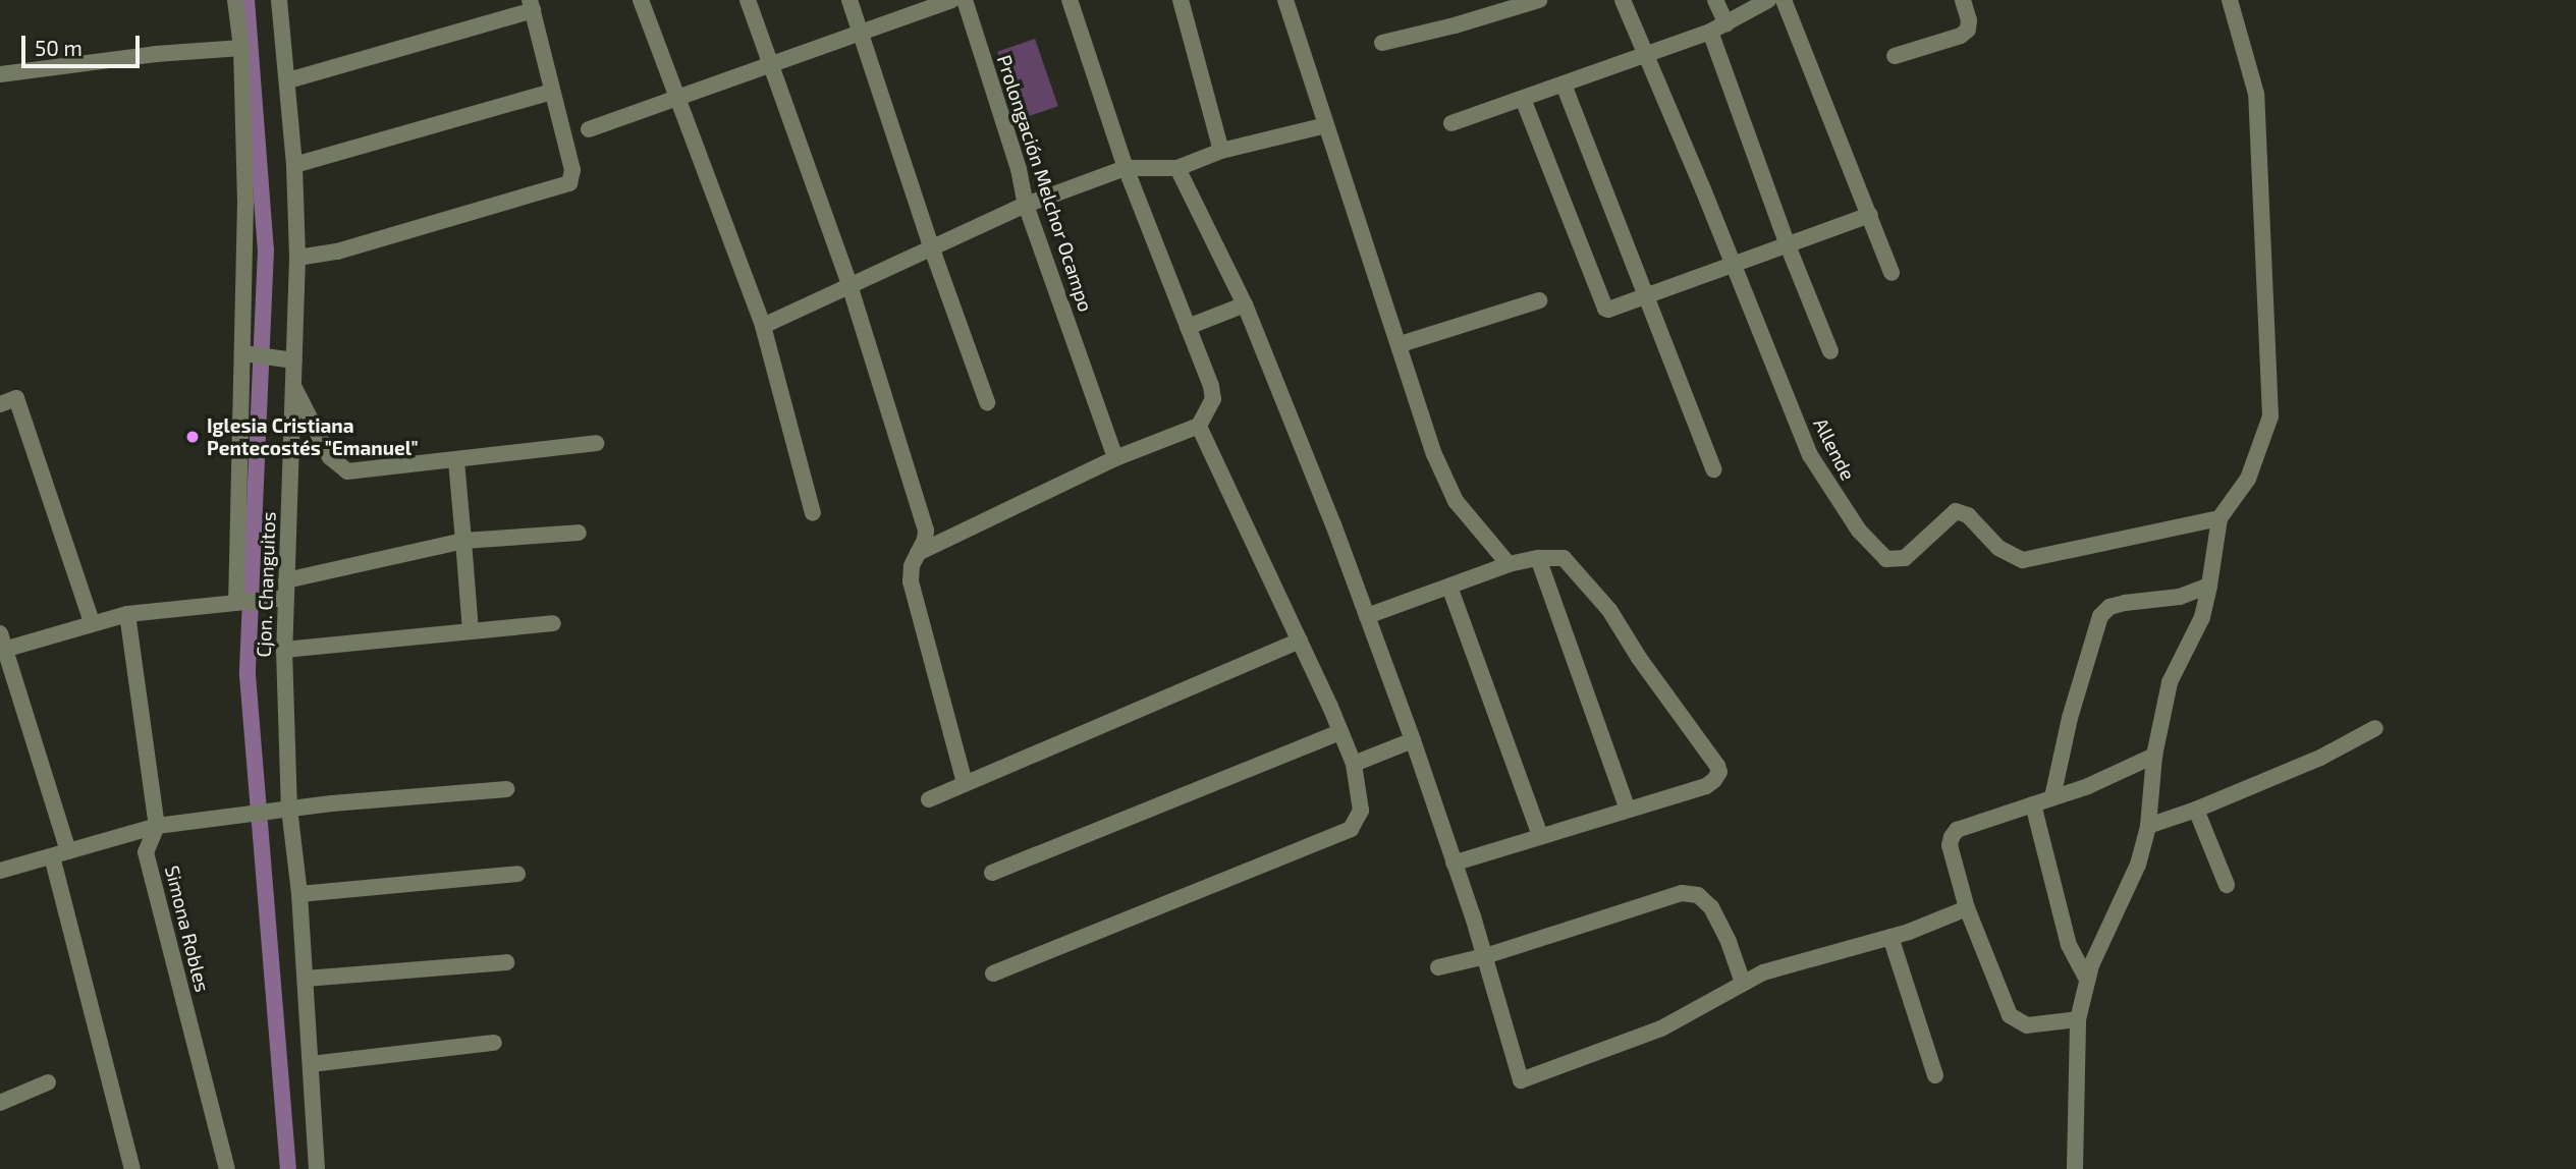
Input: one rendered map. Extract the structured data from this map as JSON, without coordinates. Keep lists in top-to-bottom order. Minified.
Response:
{"streets":{"street":["Prolongación Melchor Ocampo","Allende","Cjon. Changuitos","Simona Robles"]},"places":["Iglesia Cristiana Pentecostés \"Emanuel\""],"scale_bar":"50 m"}
